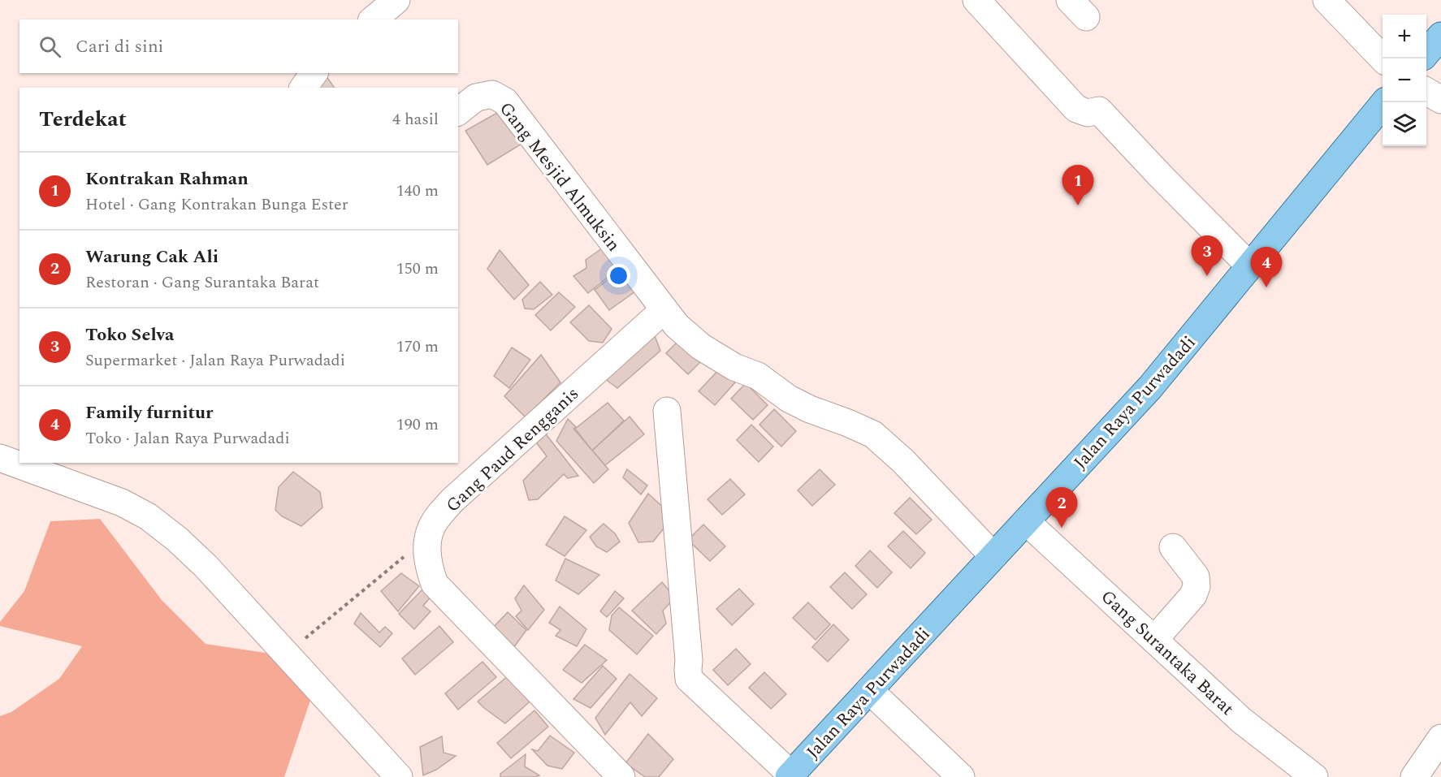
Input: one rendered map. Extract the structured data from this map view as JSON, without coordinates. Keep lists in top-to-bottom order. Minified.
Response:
{"streets":{"main road":["Jalan Raya Purwadadi"],"street":["Gang Mesjid Almuksin","Gang Paud Rengganis","Gang Surantaka Barat"]},"crossings":[["Gang Mesjid Almuksin","Jalan Raya Purwadadi"],["Gang Mesjid Almuksin","Gang Paud Rengganis"],["Jalan Raya Purwadadi","Gang Surantaka Barat"]],"page":{"map_buttons":["+","−"],"search":"Cari di sini","heading":["Terdekat","4 hasil"],"list":[{"mark":"1","name":"Kontrakan Rahman","note":"Hotel · Gang Kontrakan Bunga Ester","value":"140 m"},{"mark":"2","name":"Warung Cak Ali","note":"Restoran · Gang Surantaka Barat","value":"150 m"},{"mark":"3","name":"Toko Selva","note":"Supermarket · Jalan Raya Purwadadi","value":"170 m"},{"mark":"4","name":"Family furnitur","note":"Toko · Jalan Raya Purwadadi","value":"190 m"}],"pins":["1","3","4","2"]}}
